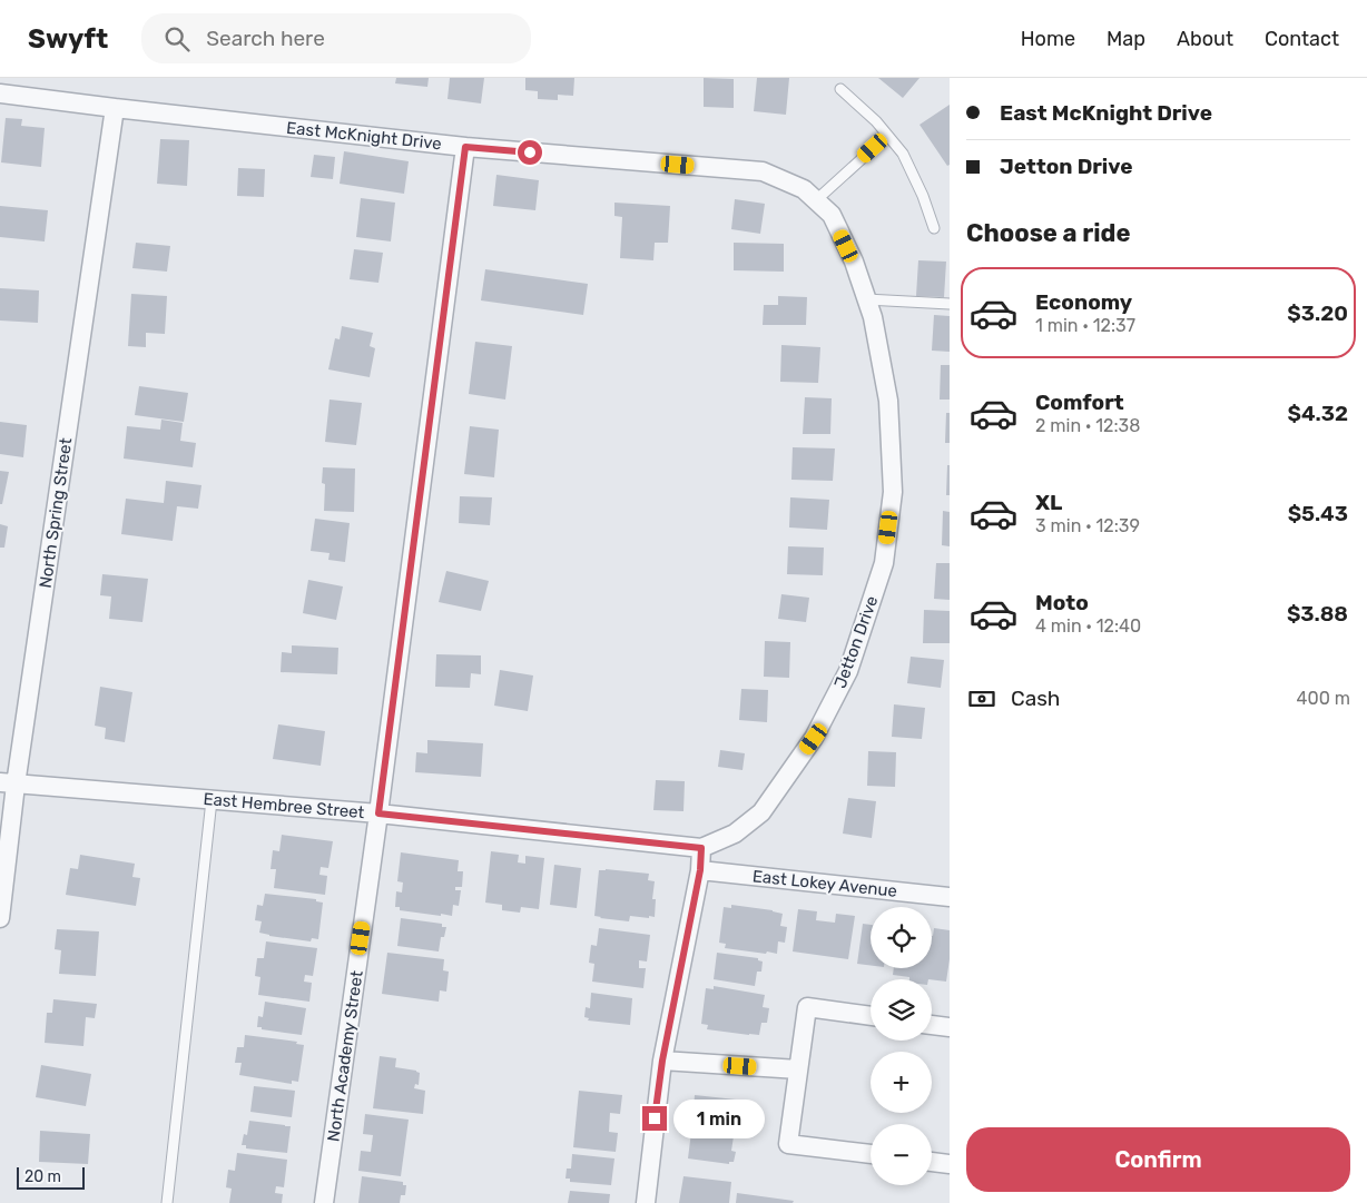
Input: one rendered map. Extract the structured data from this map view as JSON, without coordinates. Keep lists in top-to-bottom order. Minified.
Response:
{"streets":{"street":["East McKnight Drive","North Spring Street","Jetton Drive","East Hembree Street","East Lokey Avenue","North Academy Street"]},"crossings":[["East McKnight Drive","North Spring Street"],["East McKnight Drive","Jetton Drive"],["East McKnight Drive","North Academy Street"],["North Spring Street","East Hembree Street"],["Jetton Drive","East Hembree Street"],["East Hembree Street","North Academy Street"]],"scale_bar":"20 m","page":{"header":"Swyft","search":"Search here","nav":["Home","Map","About","Contact"],"banner":["East McKnight Drive","Jetton Drive"],"heading":"Choose a ride","list":[{"name":"Economy","note":"1 min · 12:37","value":"$3.20"},{"name":"Comfort","note":"2 min · 12:38","value":"$4.32"},{"name":"XL","note":"3 min · 12:39","value":"$5.43"},{"name":"Moto","note":"4 min · 12:40","value":"$3.88"}],"pay":["Cash","400 m"],"map_buttons":["+","−"],"bubble":"1 min","buttons":"Confirm","scale":"20 m"}}
